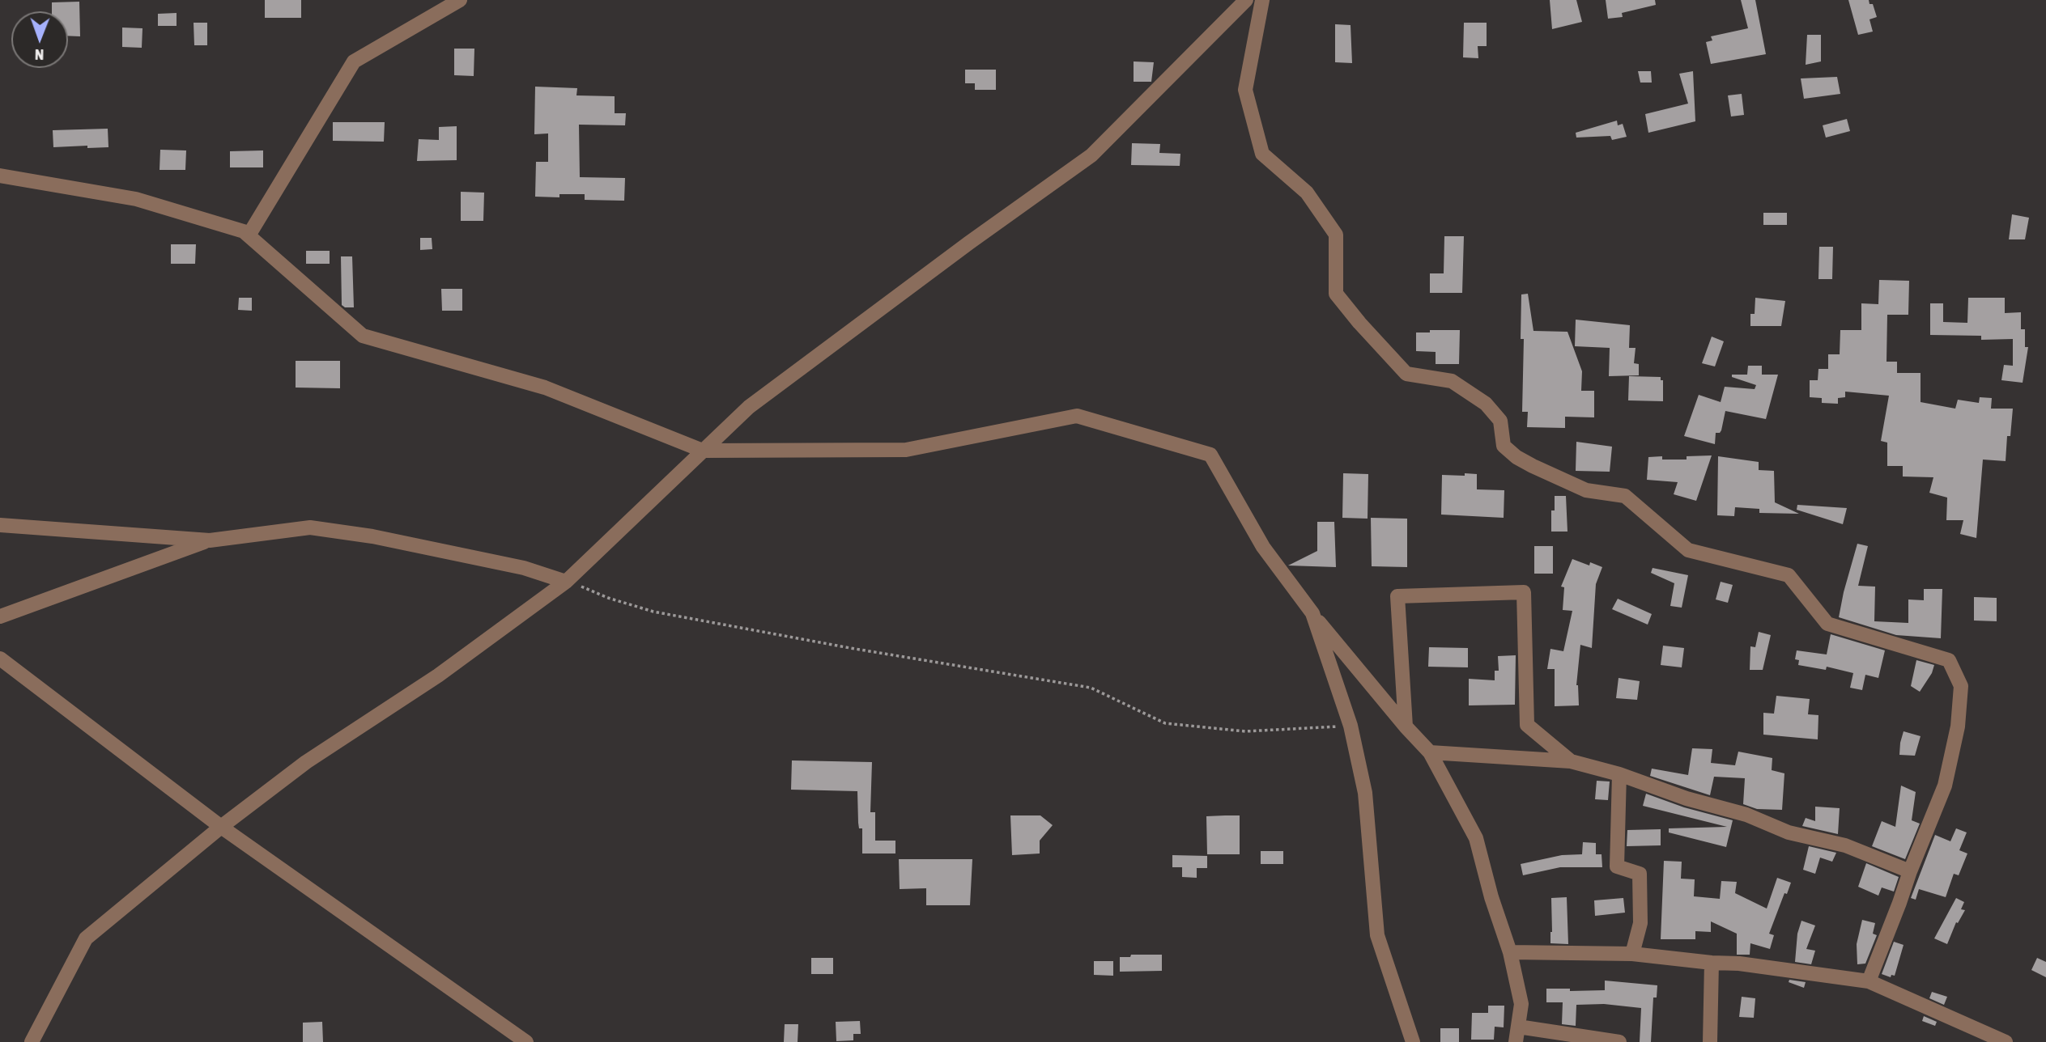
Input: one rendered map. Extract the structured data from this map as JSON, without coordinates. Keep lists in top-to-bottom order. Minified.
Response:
{"north":"bottom"}
